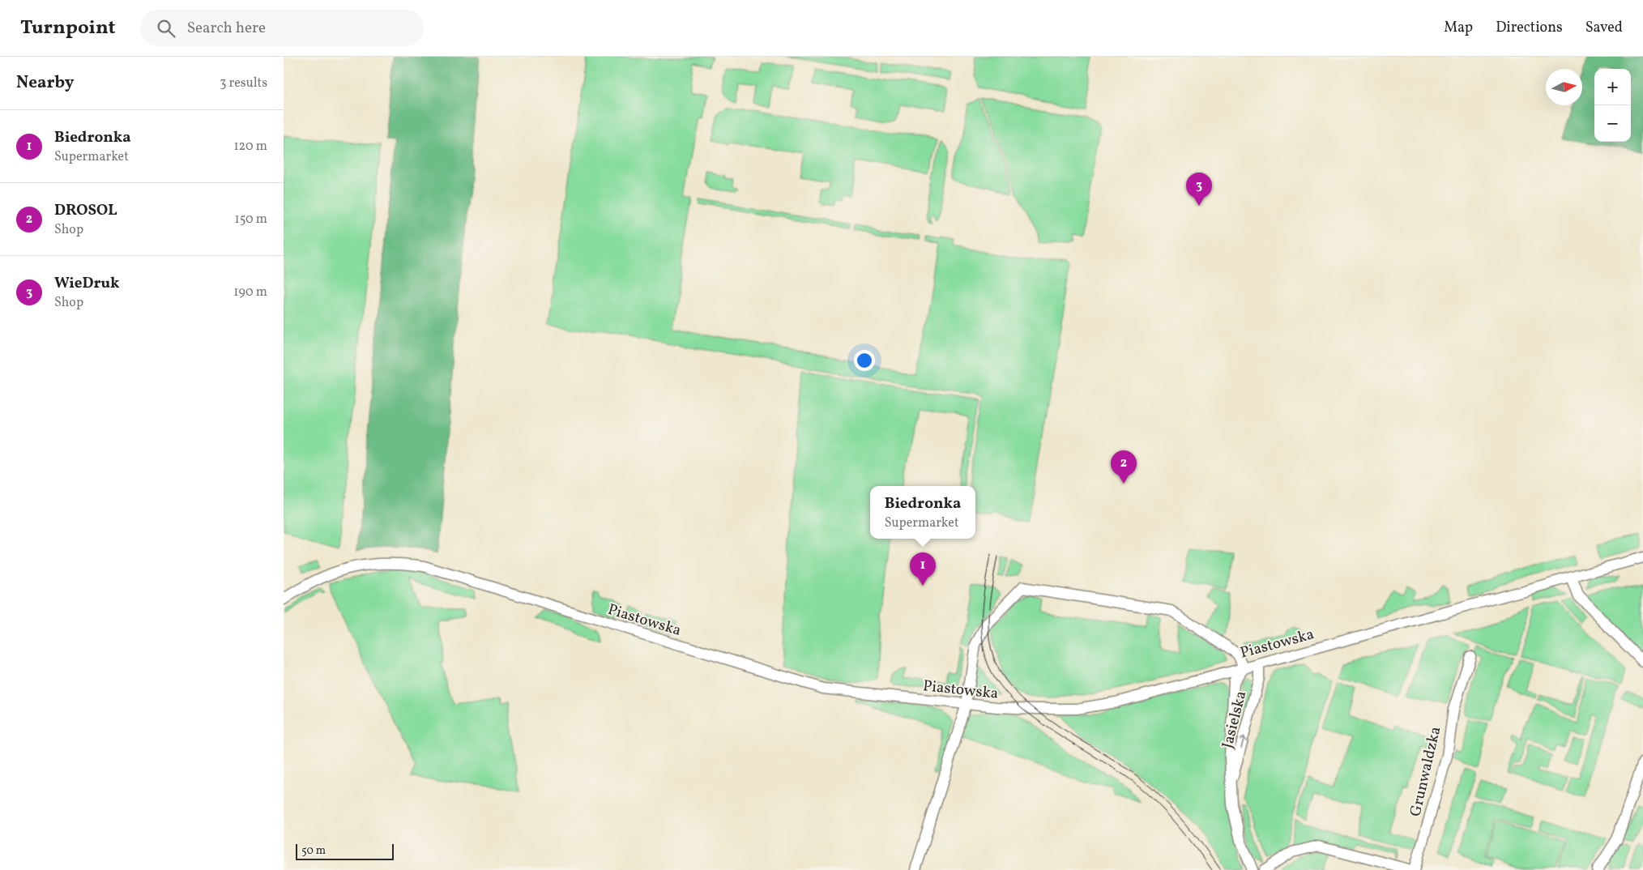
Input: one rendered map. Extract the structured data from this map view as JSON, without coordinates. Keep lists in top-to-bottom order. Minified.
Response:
{"streets":{"street":["Piastowska","Jasielska","Grunwaldzka"]},"crossings":[["Piastowska","Jasielska"]],"scale_bar":"50 m","north":"right","page":{"header":"Turnpoint","search":"Search here","nav":["Map","Directions","Saved"],"heading":["Nearby","3 results"],"map_buttons":["+","−"],"list":[{"mark":"1","name":"Biedronka","note":"Supermarket","value":"120 m"},{"mark":"2","name":"DROSOL","note":"Shop","value":"150 m"},{"mark":"3","name":"WieDruk","note":"Shop","value":"190 m"}],"pins":["3","2","1"],"popup":["Biedronka","Supermarket"],"scale":"50 m"}}
